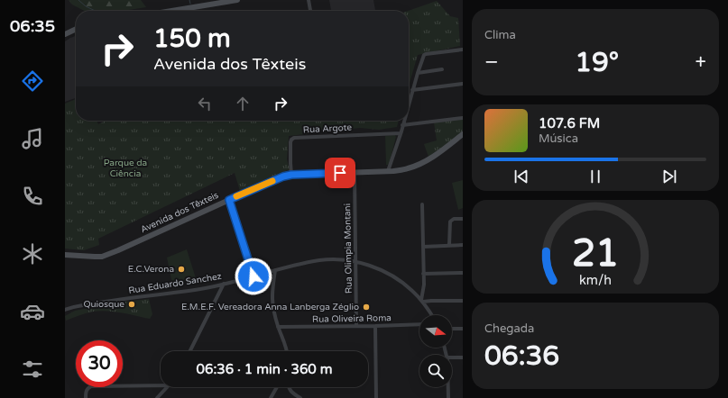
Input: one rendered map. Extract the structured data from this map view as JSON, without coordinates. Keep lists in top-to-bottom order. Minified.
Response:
{"streets":{"main road":["Avenida dos Têxteis"],"street":["Rua Argote","Rua Olimpia Montani","Rua Eduardo Sanchez","Rua Oliveira Roma"]},"crossings":[["Rua Argote","Avenida dos Têxteis"],["Avenida dos Têxteis","Rua Olimpia Montani"],["Rua Olimpia Montani","Rua Eduardo Sanchez"],["Rua Olimpia Montani","Rua Oliveira Roma"]],"parks":["Parque da Ciência"],"places":["E.C.Verona","Quiosque","E.M.E.F. Vereadora Anna Lanberga Zéglio"],"north":"right","page":{"tabs":"06:35","tile":["Clima",["Chegada","06:36"]],"turn":["150 m","Avenida dos Têxteis"],"heat":["−","19°","+"],"song":["107.6 FM","Música"],"limit":"30","trip":"06:36 · 1 min · 360 m","gauge":["21","km/h"]}}
